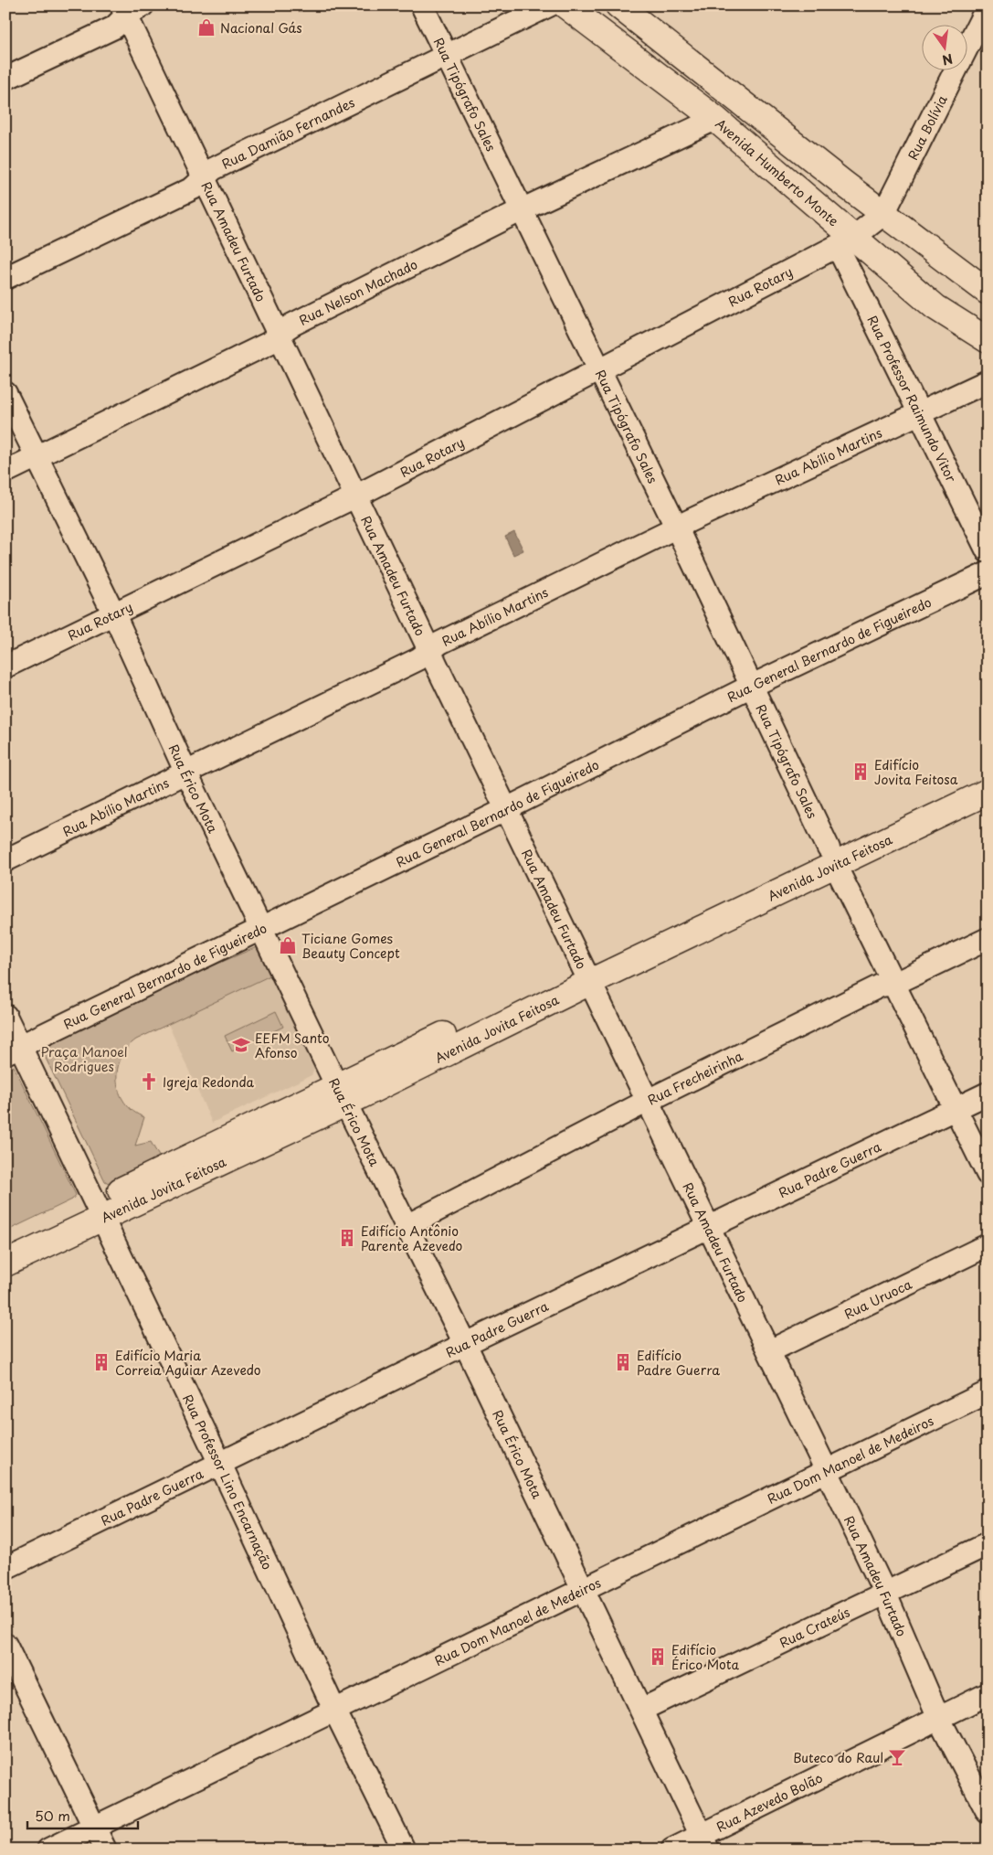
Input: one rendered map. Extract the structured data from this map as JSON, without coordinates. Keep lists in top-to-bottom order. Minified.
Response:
{"streets":{"main road":["Avenida Humberto Monte","Avenida Jovita Feitosa"],"street":["Rua Tipógrafo Sales","Rua Bolívia","Rua Damião Fernandes","Rua Amadeu Furtado","Rua Rotary","Rua Nelson Machado","Rua Professor Raimundo Vitor","Rua Abílio Martins","Rua General Bernardo de Figueiredo","Rua Érico Mota","Rua Frecheirinha","Rua Padre Guerra","Rua Uruoca","Rua Dom Manoel de Medeiros","Rua Professor Lino Encarnação","Rua Crateús","Rua Azevedo Bolão"]},"crossings":[["Rua Tipógrafo Sales","Rua Damião Fernandes"],["Rua Tipógrafo Sales","Rua Rotary"],["Rua Tipógrafo Sales","Rua Nelson Machado"],["Rua Tipógrafo Sales","Rua Abílio Martins"],["Rua Tipógrafo Sales","Rua General Bernardo de Figueiredo"],["Rua Tipógrafo Sales","Avenida Jovita Feitosa"],["Rua Tipógrafo Sales","Rua Frecheirinha"],["Rua Tipógrafo Sales","Rua Padre Guerra"],["Rua Bolívia","Avenida Humberto Monte"],["Rua Bolívia","Rua Rotary"],["Rua Bolívia","Rua Professor Raimundo Vitor"],["Rua Damião Fernandes","Rua Amadeu Furtado"],["Avenida Humberto Monte","Rua Rotary"],["Avenida Humberto Monte","Rua Nelson Machado"],["Avenida Humberto Monte","Rua Professor Raimundo Vitor"],["Rua Amadeu Furtado","Rua Rotary"],["Rua Amadeu Furtado","Rua Nelson Machado"],["Rua Amadeu Furtado","Rua Abílio Martins"],["Rua Amadeu Furtado","Rua General Bernardo de Figueiredo"],["Rua Amadeu Furtado","Avenida Jovita Feitosa"],["Rua Amadeu Furtado","Rua Frecheirinha"],["Rua Amadeu Furtado","Rua Padre Guerra"],["Rua Amadeu Furtado","Rua Uruoca"],["Rua Amadeu Furtado","Rua Dom Manoel de Medeiros"],["Rua Amadeu Furtado","Rua Crateús"],["Rua Amadeu Furtado","Rua Azevedo Bolão"],["Rua Rotary","Rua Professor Raimundo Vitor"],["Rua Rotary","Rua Érico Mota"],["Rua Nelson Machado","Rua Érico Mota"],["Rua Professor Raimundo Vitor","Rua Abílio Martins"],["Rua Abílio Martins","Rua Érico Mota"],["Rua General Bernardo de Figueiredo","Rua Érico Mota"],["Rua General Bernardo de Figueiredo","Rua Professor Lino Encarnação"],["Rua Érico Mota","Avenida Jovita Feitosa"],["Rua Érico Mota","Rua Frecheirinha"],["Rua Érico Mota","Rua Padre Guerra"],["Rua Érico Mota","Rua Dom Manoel de Medeiros"],["Rua Érico Mota","Rua Crateús"],["Rua Érico Mota","Rua Azevedo Bolão"],["Avenida Jovita Feitosa","Rua Professor Lino Encarnação"],["Rua Padre Guerra","Rua Professor Lino Encarnação"],["Rua Dom Manoel de Medeiros","Rua Professor Lino Encarnação"]],"parks":["Praça Manoel Rodrigues"],"places":{"shop":["Nacional Gás","Ticiane Gomes Beauty Concept"],"building":["Edifício Jovita Feitosa","Edifício Antônio Parente Azevedo","Edifício Maria Correia Aguiar Azevedo","Edifício Padre Guerra","Edifício Érico Mota"],"school or university":["EEFM Santo Afonso"],"church":["Igreja Redonda"],"bar":["Buteco do Raul"]},"scale_bar":"50 m","north":"bottom"}
